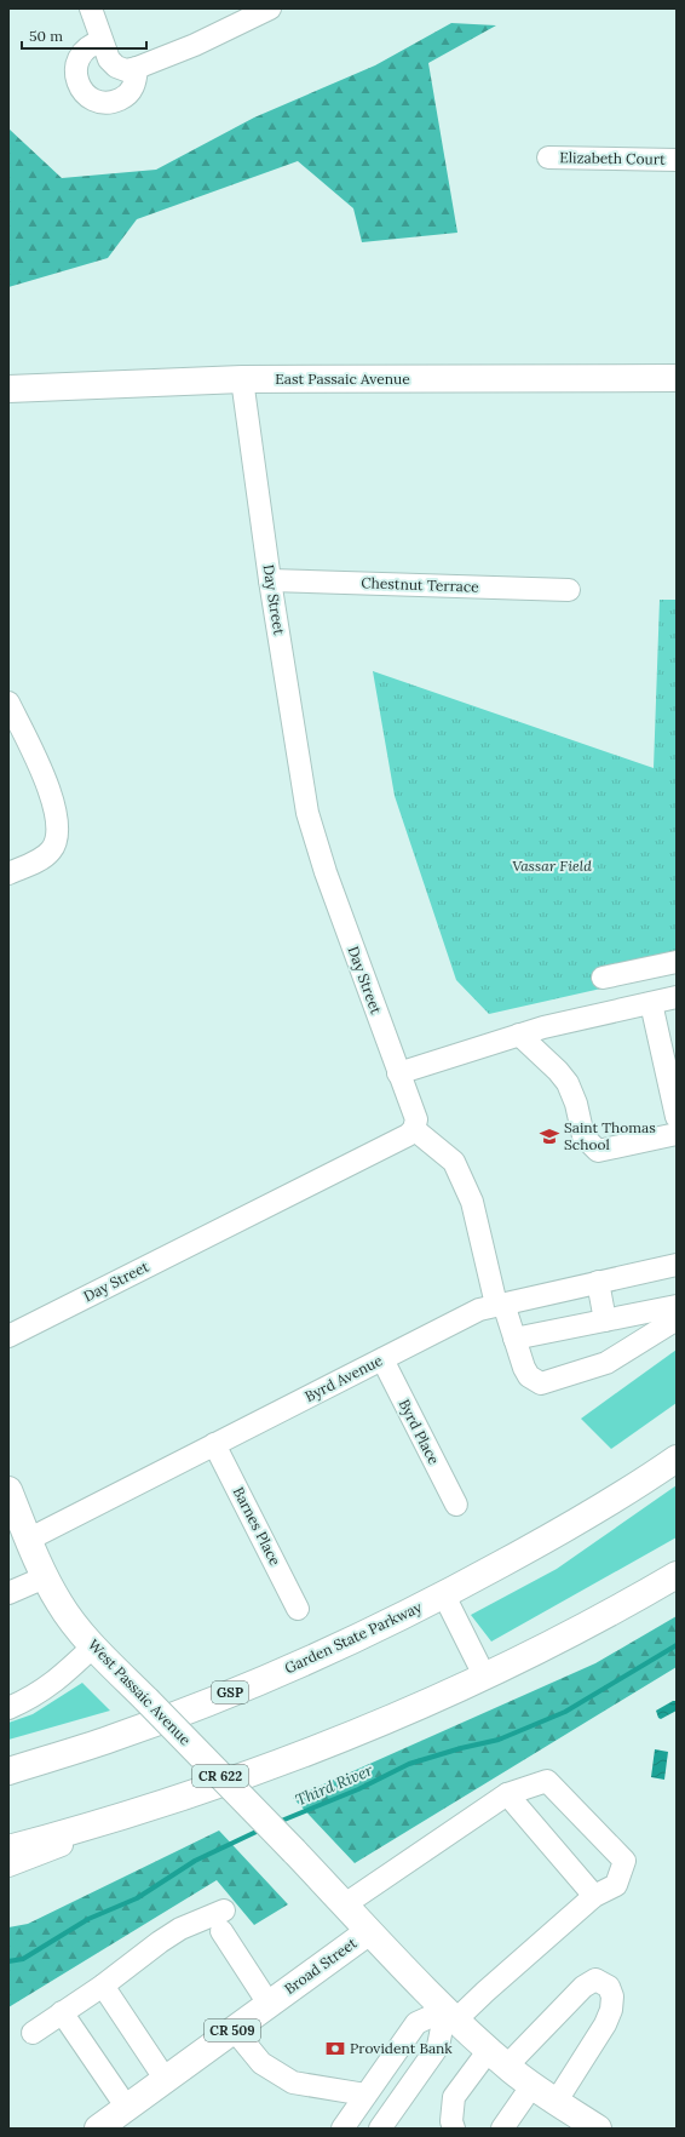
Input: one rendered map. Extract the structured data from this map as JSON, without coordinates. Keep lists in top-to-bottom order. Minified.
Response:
{"streets":{"main road":["East Passaic Avenue","Garden State Parkway","West Passaic Avenue","GSP","CR 622","Broad Street","CR 509"],"street":["Elizabeth Court","Chestnut Terrace","Day Street","Byrd Avenue","Byrd Place","Barnes Place"]},"crossings":[["East Passaic Avenue","Day Street"],["Chestnut Terrace","Day Street"],["Byrd Avenue","Byrd Place"],["Byrd Avenue","Barnes Place"],["Byrd Avenue","West Passaic Avenue"],["West Passaic Avenue","Broad Street"]],"water":["Third River"],"parks":["Vassar Field"],"places":{"school or university":["Saint Thomas School"],"bank":["Provident Bank"]},"scale_bar":"50 m"}
